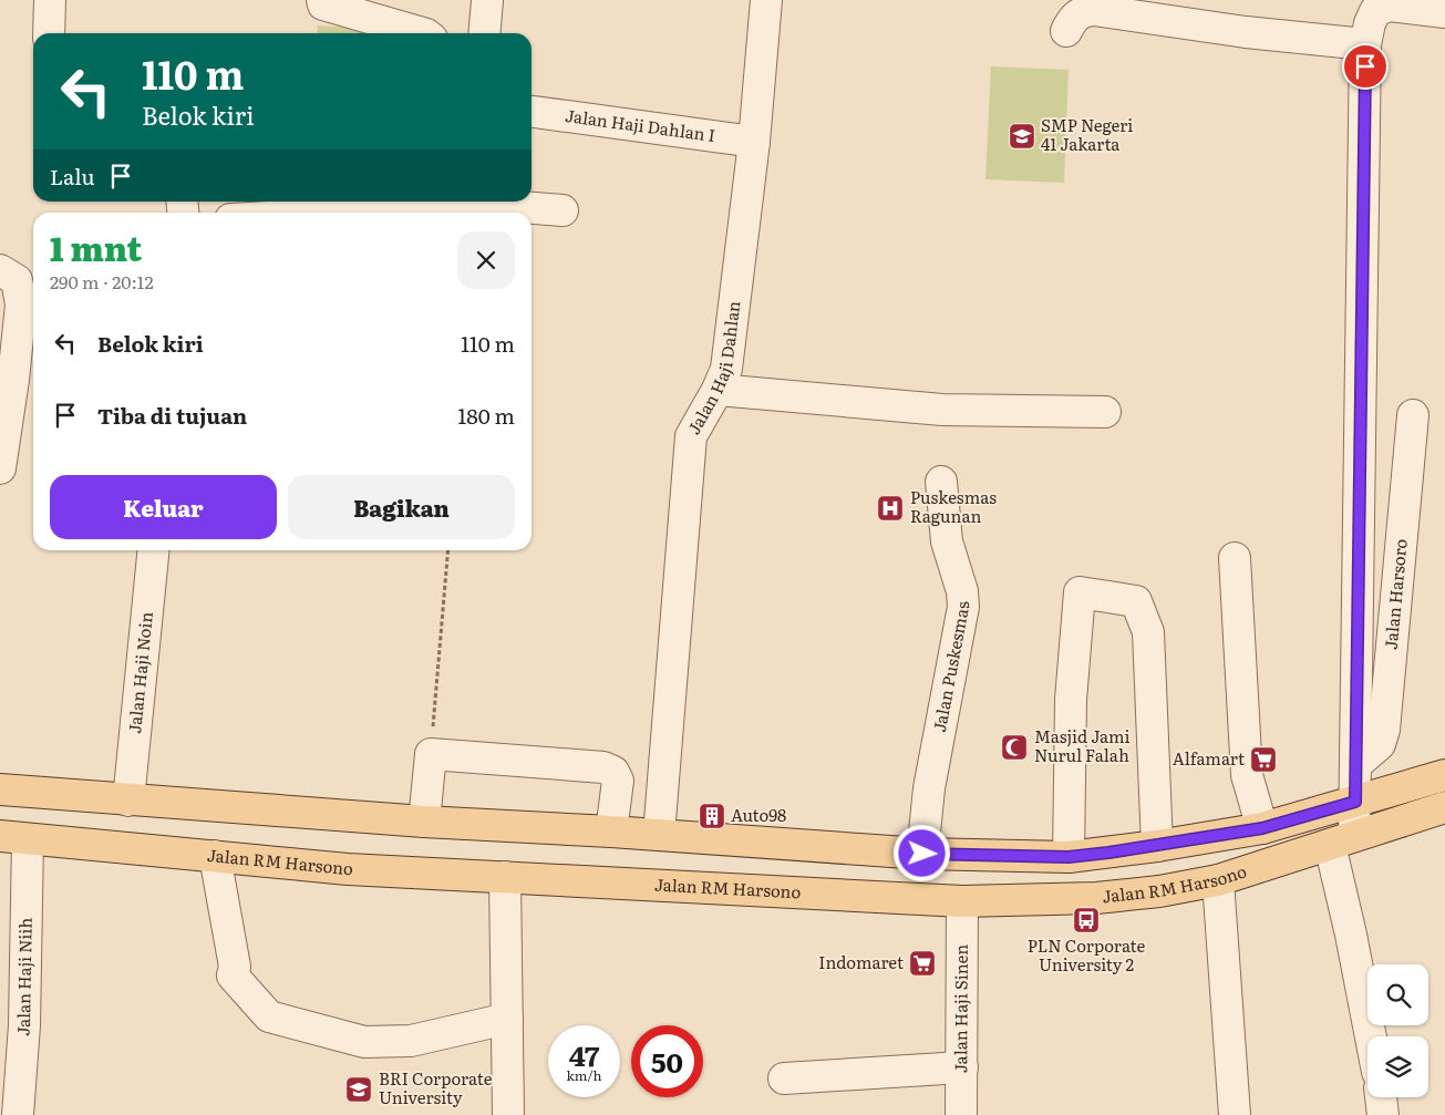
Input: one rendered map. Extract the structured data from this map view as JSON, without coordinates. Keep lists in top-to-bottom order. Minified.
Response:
{"streets":{"main road":["Jalan RM Harsono"],"street":["Jalan Haji Dahlan I","Jalan Haji Dahlan","Jalan Harsoro","Jalan Puskesmas","Jalan Haji Noin","Jalan Haji Niih","Jalan Haji Sinen"]},"crossings":[["Jalan Haji Dahlan I","Jalan Haji Dahlan"],["Jalan RM Harsono","Jalan Haji Niih"],["Jalan RM Harsono","Jalan Haji Sinen"]],"places":{"school or university":["SMP Negeri 41 Jakarta","BRI Corporate University"],"hospital":["Puskesmas Ragunan"],"mosque":["Masjid Jami Nurul Falah"],"supermarket":["Alfamart","Indomaret"],"building":["Auto98"],"bus stop":["PLN Corporate University 2"]},"page":{"turn":["110 m","Belok kiri"],"then":"Lalu","heading":["1 mnt","290 m · 20:12"],"list":[{"name":"Belok kiri","value":"110 m"},{"name":"Tiba di tujuan","value":"180 m"}],"buttons":["Keluar","Bagikan"],"speed":"47 km/h","limit":"50"}}
